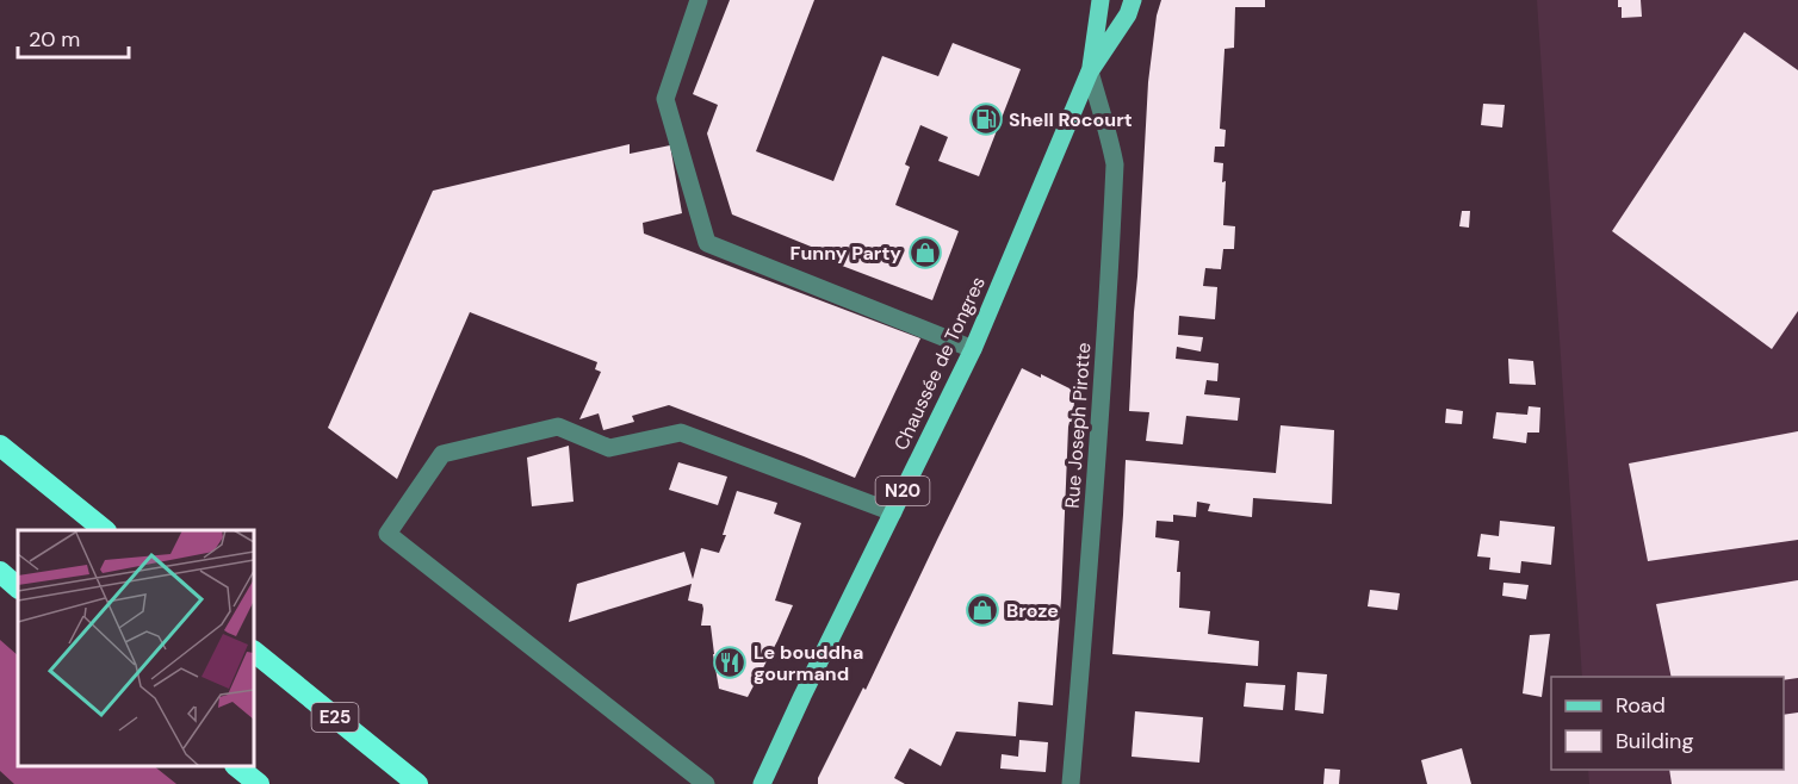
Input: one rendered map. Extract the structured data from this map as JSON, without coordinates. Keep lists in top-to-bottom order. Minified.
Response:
{"streets":{"highway":["E25"],"main road":["Chaussée de Tongres","N20"],"street":["Rue Joseph Pirotte"]},"crossings":[["Chaussée de Tongres","Rue Joseph Pirotte"]],"places":{"fuel station":["Shell Rocourt"],"shop":["Funny Party","Broze"],"restaurant":["Le bouddha gourmand"]},"legend":["Road","Building"],"scale_bar":"20 m"}
